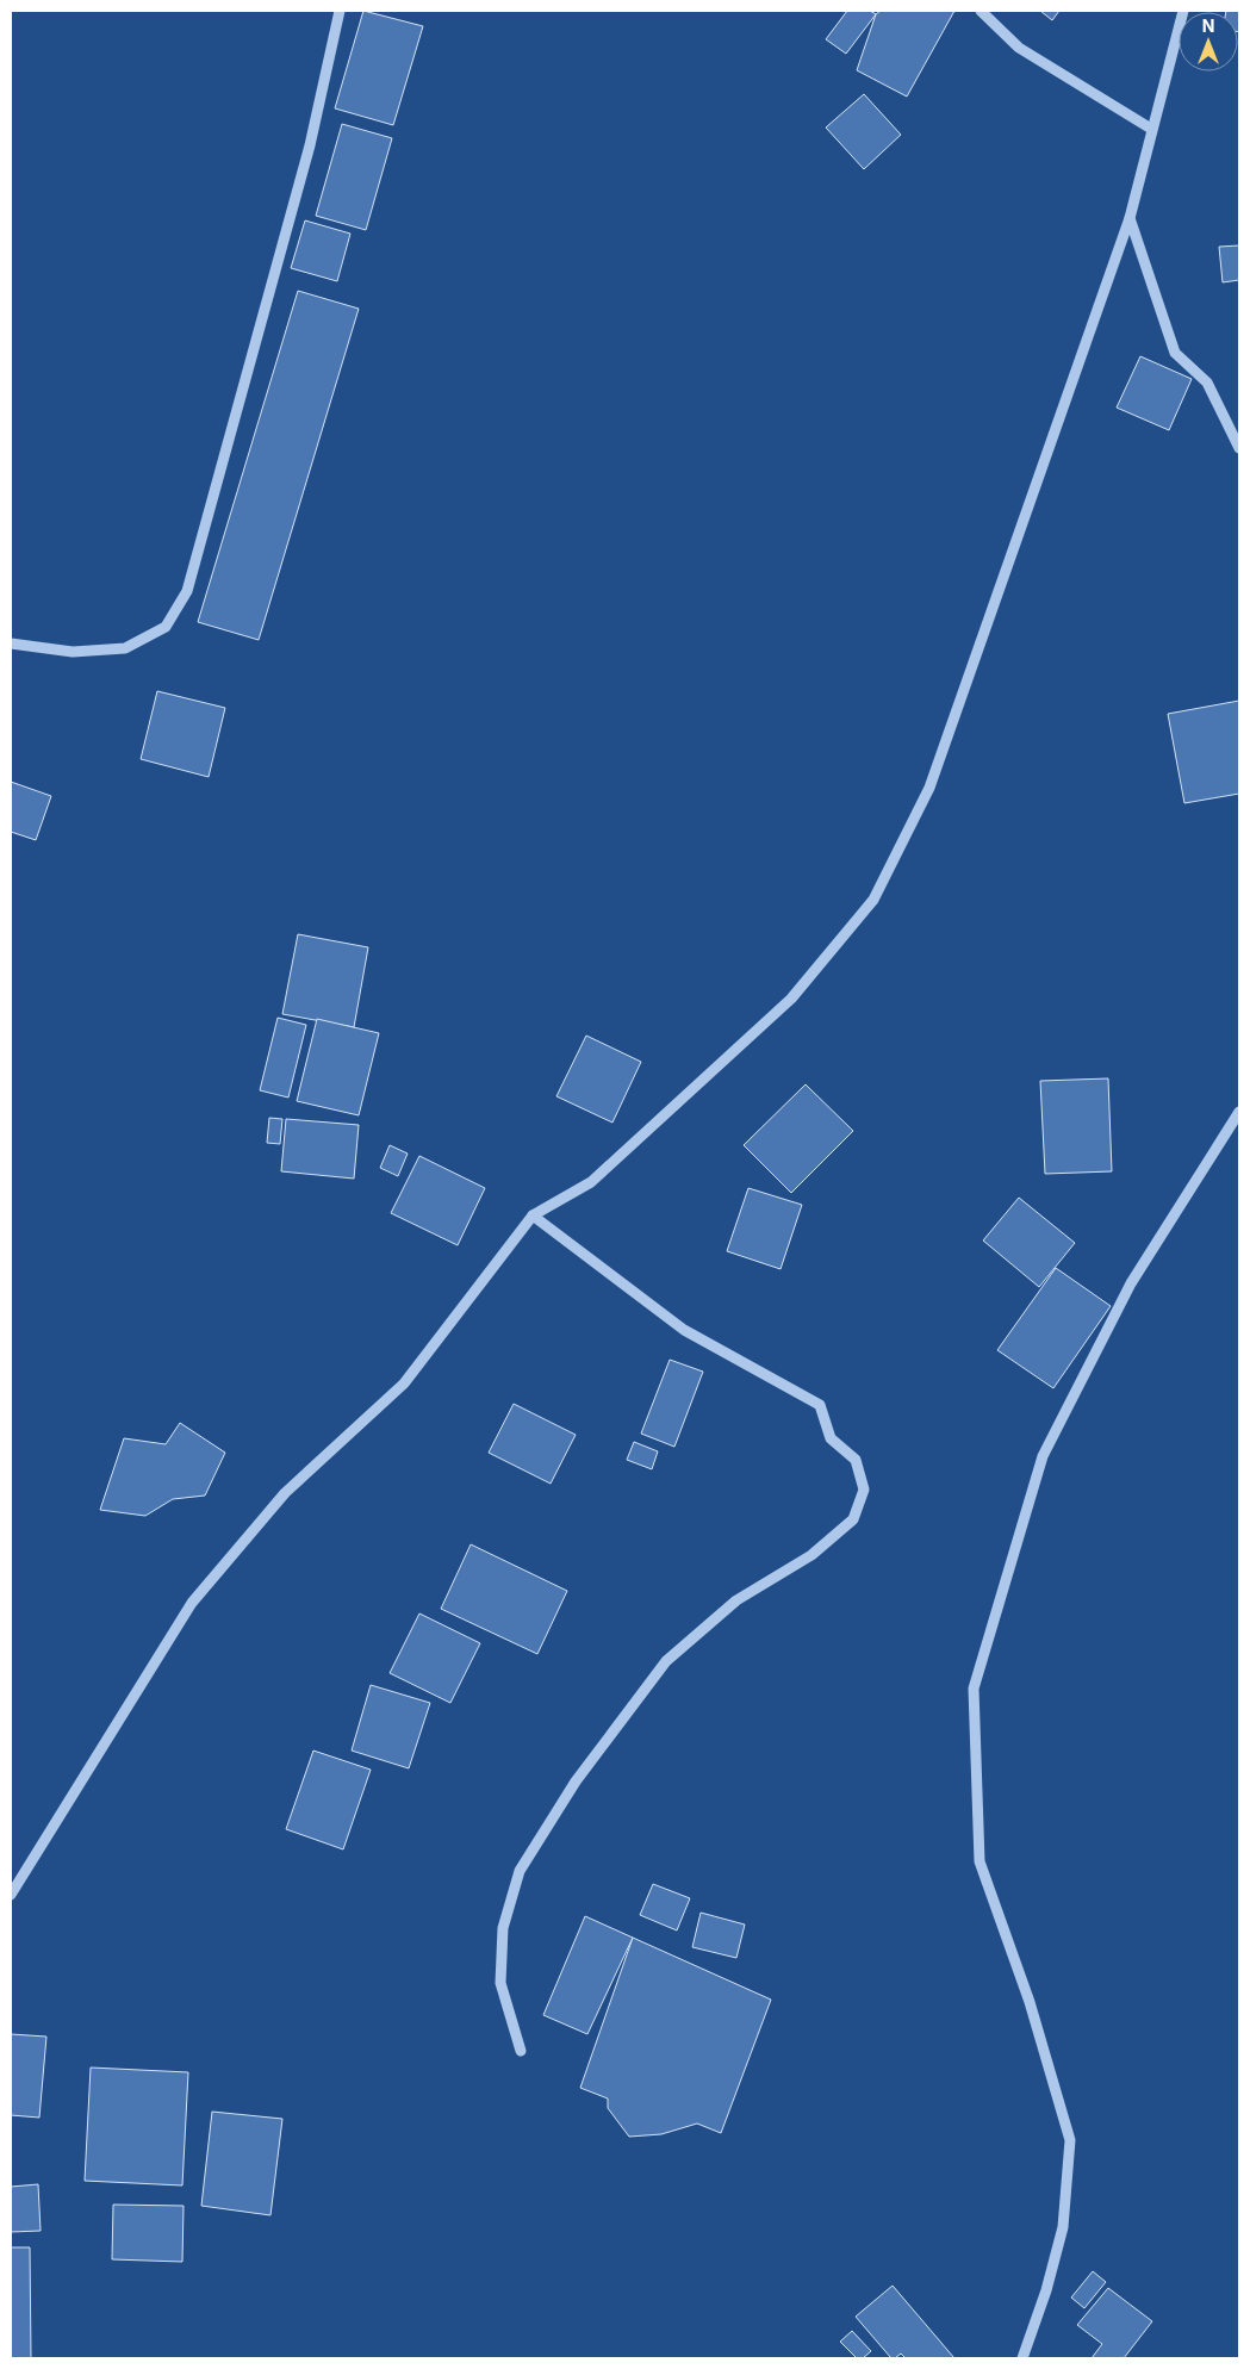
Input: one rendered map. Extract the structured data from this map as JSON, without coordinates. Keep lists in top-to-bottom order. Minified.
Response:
{"north":"top"}
